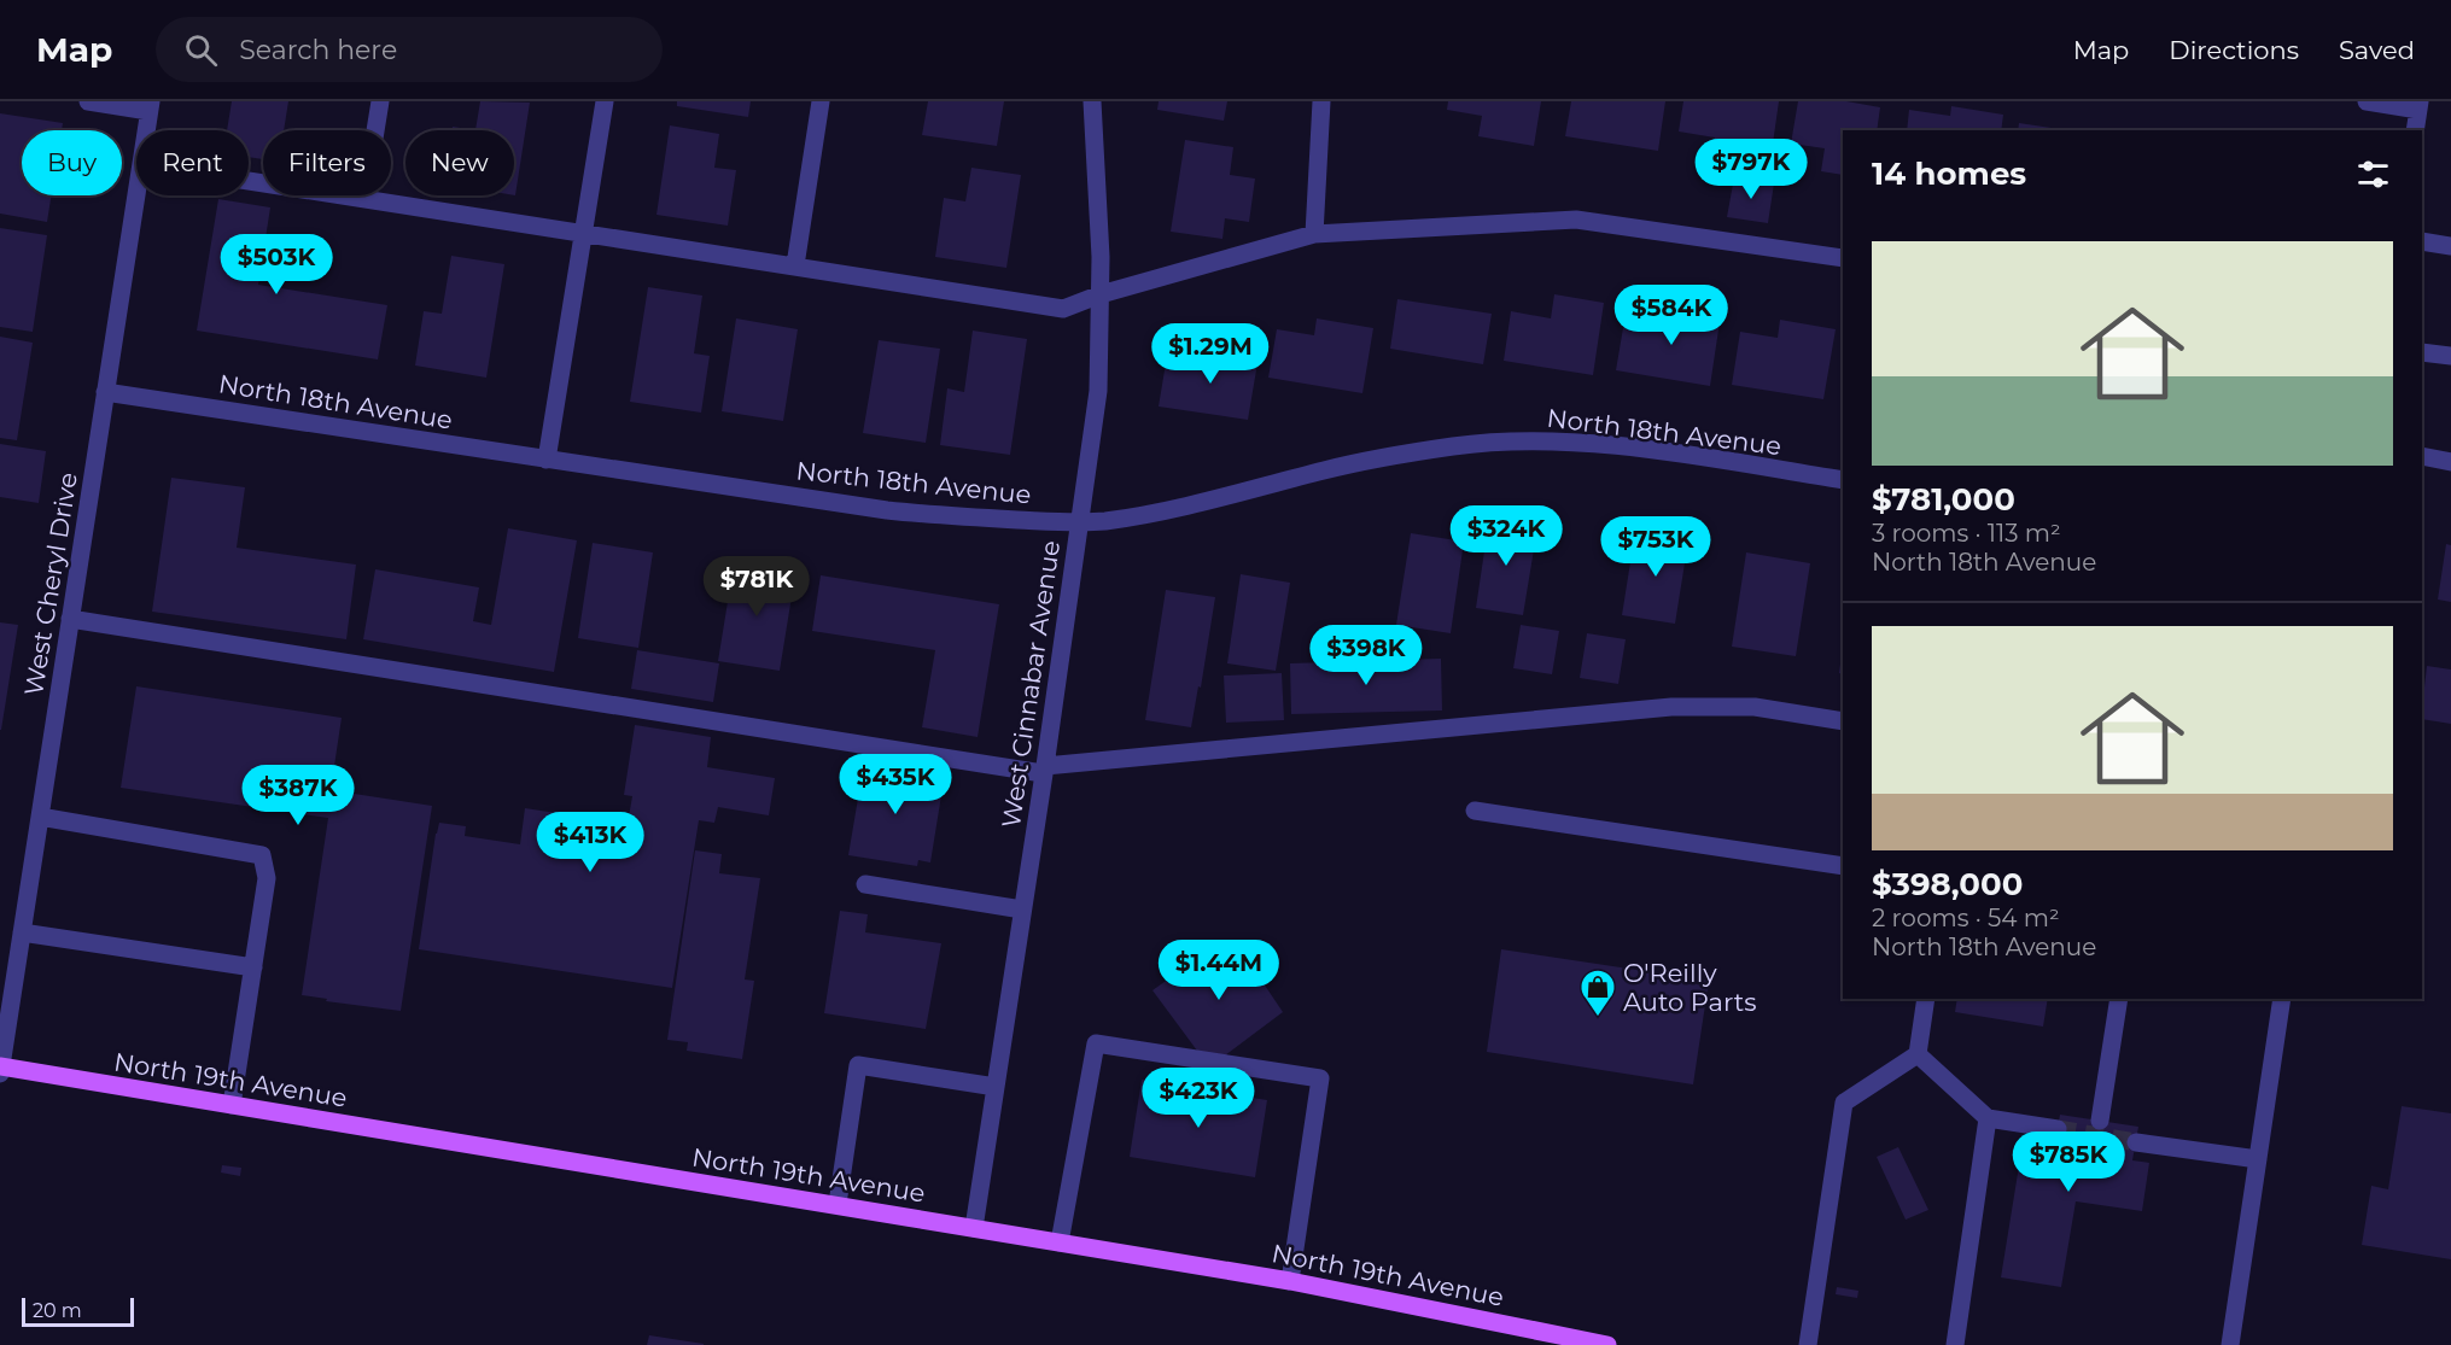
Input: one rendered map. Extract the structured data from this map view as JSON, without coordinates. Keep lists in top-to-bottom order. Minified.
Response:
{"streets":{"main road":["North 19th Avenue"],"street":["North 18th Avenue","West Cheryl Drive","West Cinnabar Avenue"]},"crossings":[["North 18th Avenue","West Cheryl Drive"],["North 18th Avenue","West Cinnabar Avenue"],["West Cheryl Drive","North 19th Avenue"],["West Cinnabar Avenue","North 19th Avenue"]],"places":{"shop":["O'Reilly Auto Parts"]},"scale_bar":"20 m","page":{"header":"Map","search":"Search here","nav":["Map","Directions","Saved"],"chip":["Buy","Rent","Filters","New"],"heading":"14 homes","price":["$797K","$503K","$584K","$1.29M","$324K","$753K","$781K","$398K","$435K","$387K","$413K","$1.44M","$423K","$785K"],"list":[{"name":"$781,000","note":"3 rooms · 113 m² · North 18th Avenue"},{"name":"$398,000","note":"2 rooms · 54 m² · North 18th Avenue"}],"scale":"20 m"}}
